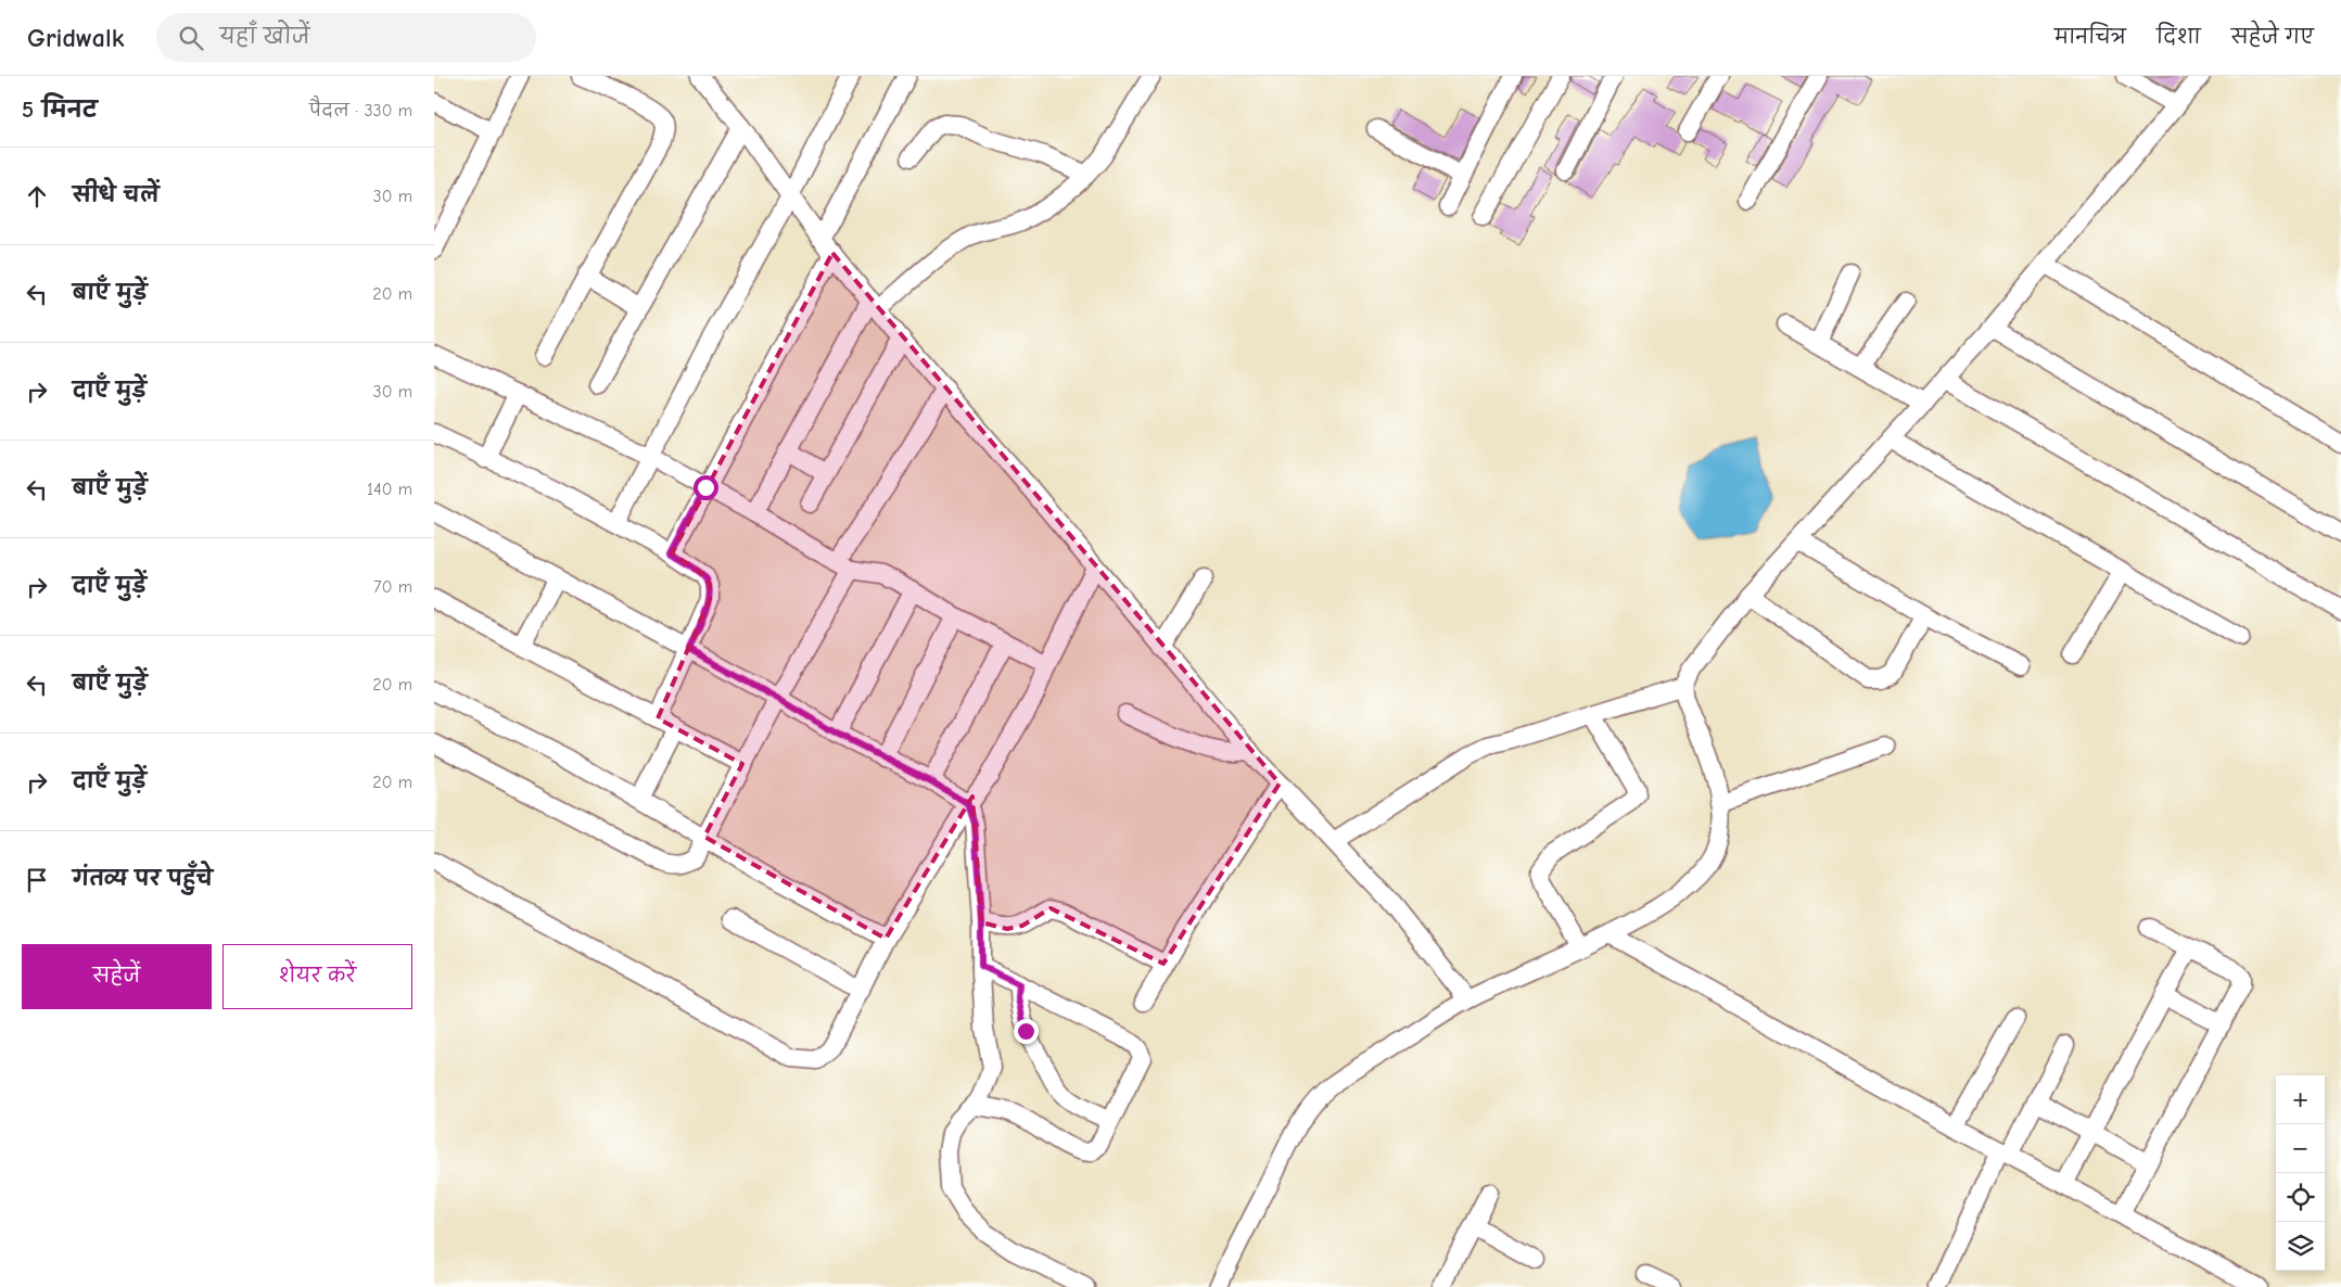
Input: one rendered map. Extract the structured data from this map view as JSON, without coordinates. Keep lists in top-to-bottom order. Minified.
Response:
{"page":{"header":"Gridwalk","search":"यहाँ खोजें","nav":["मानचित्र","दिशा","सहेजे गए"],"heading":["5 मिनट","पैदल · 330 m"],"list":[["सीधे चलें","30 m"],["बाएँ मुड़ें","20 m"],["दाएँ मुड़ें","30 m"],["बाएँ मुड़ें","140 m"],["दाएँ मुड़ें","70 m"],["बाएँ मुड़ें","20 m"],["दाएँ मुड़ें","20 m"],"गंतव्य पर पहुँचे"],"buttons":["सहेजें","शेयर करें"],"map_buttons":["+","−"]}}
